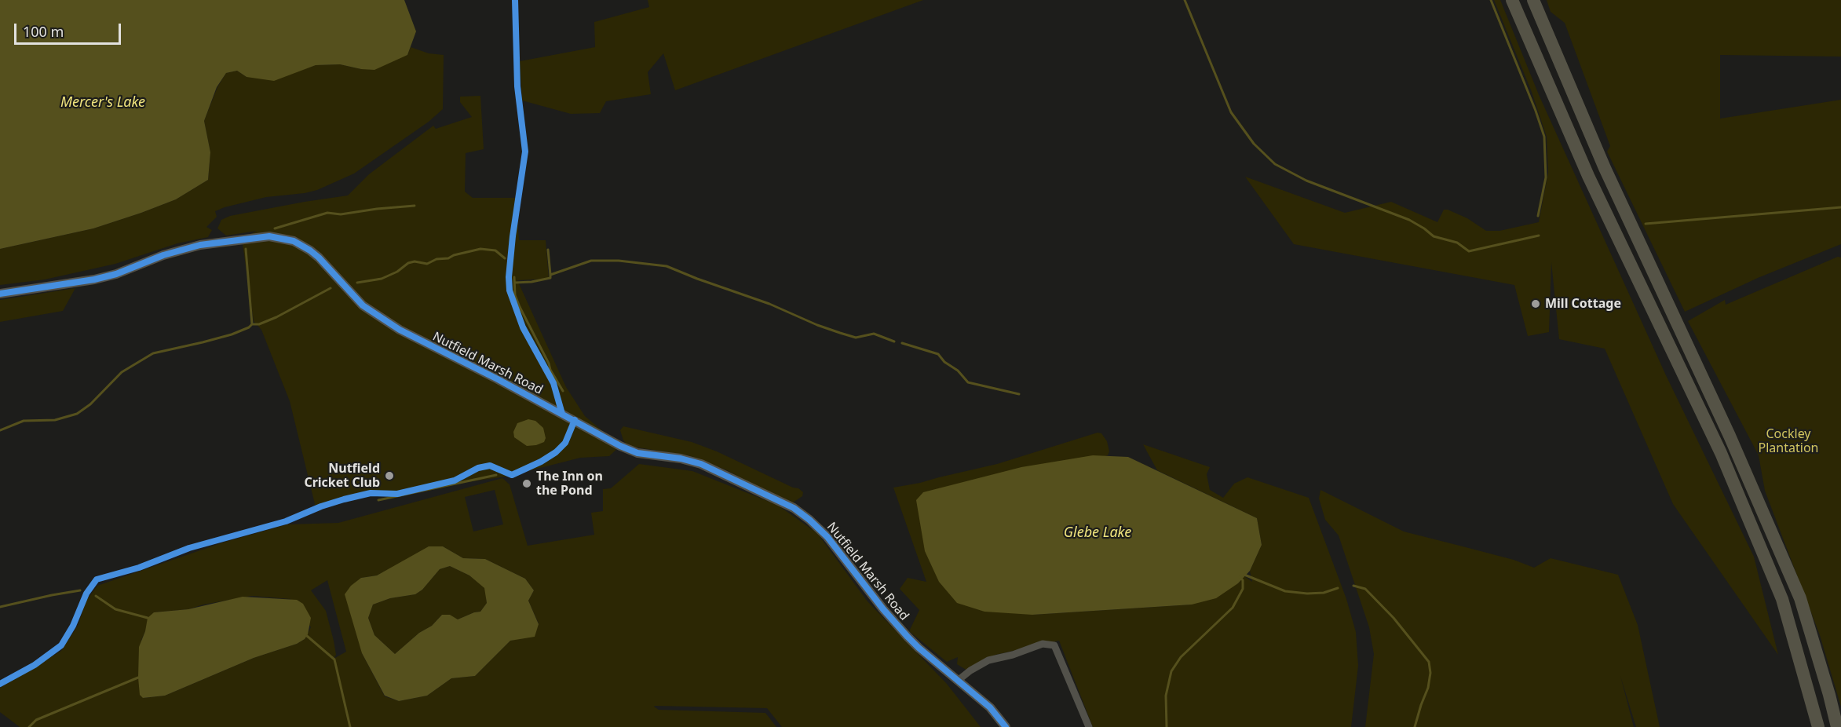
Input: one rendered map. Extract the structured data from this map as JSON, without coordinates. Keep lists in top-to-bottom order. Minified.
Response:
{"streets":{"street":["Nutfield Marsh Road"]},"water":["Mercer's Lake","Glebe Lake"],"parks":["Cockley Plantation"],"places":["Mill Cottage","Nutfield Cricket Club","The Inn on the Pond"],"scale_bar":"100 m"}
